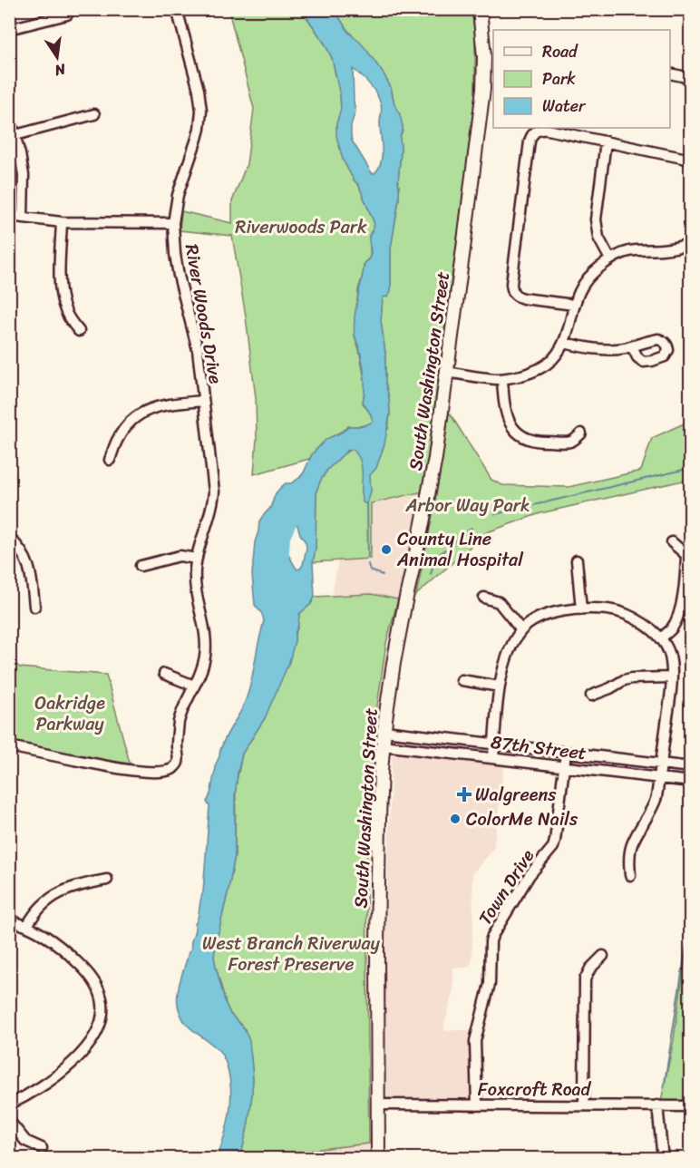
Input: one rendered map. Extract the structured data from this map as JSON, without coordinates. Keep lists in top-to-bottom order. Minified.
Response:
{"streets":{"main road":["South Washington Street"],"street":["River Woods Drive","87th Street","Town Drive","Foxcroft Road"]},"crossings":[["South Washington Street","87th Street"],["South Washington Street","Foxcroft Road"],["87th Street","Town Drive"],["Town Drive","Foxcroft Road"]],"parks":["Riverwoods Park","Arbor Way Park","Oakridge Parkway","West Branch Riverway Forest Preserve"],"places":{"other":["County Line Animal Hospital","ColorMe Nails"],"health":["Walgreens"]},"legend":["Road","Park","Water"],"north":"bottom"}
